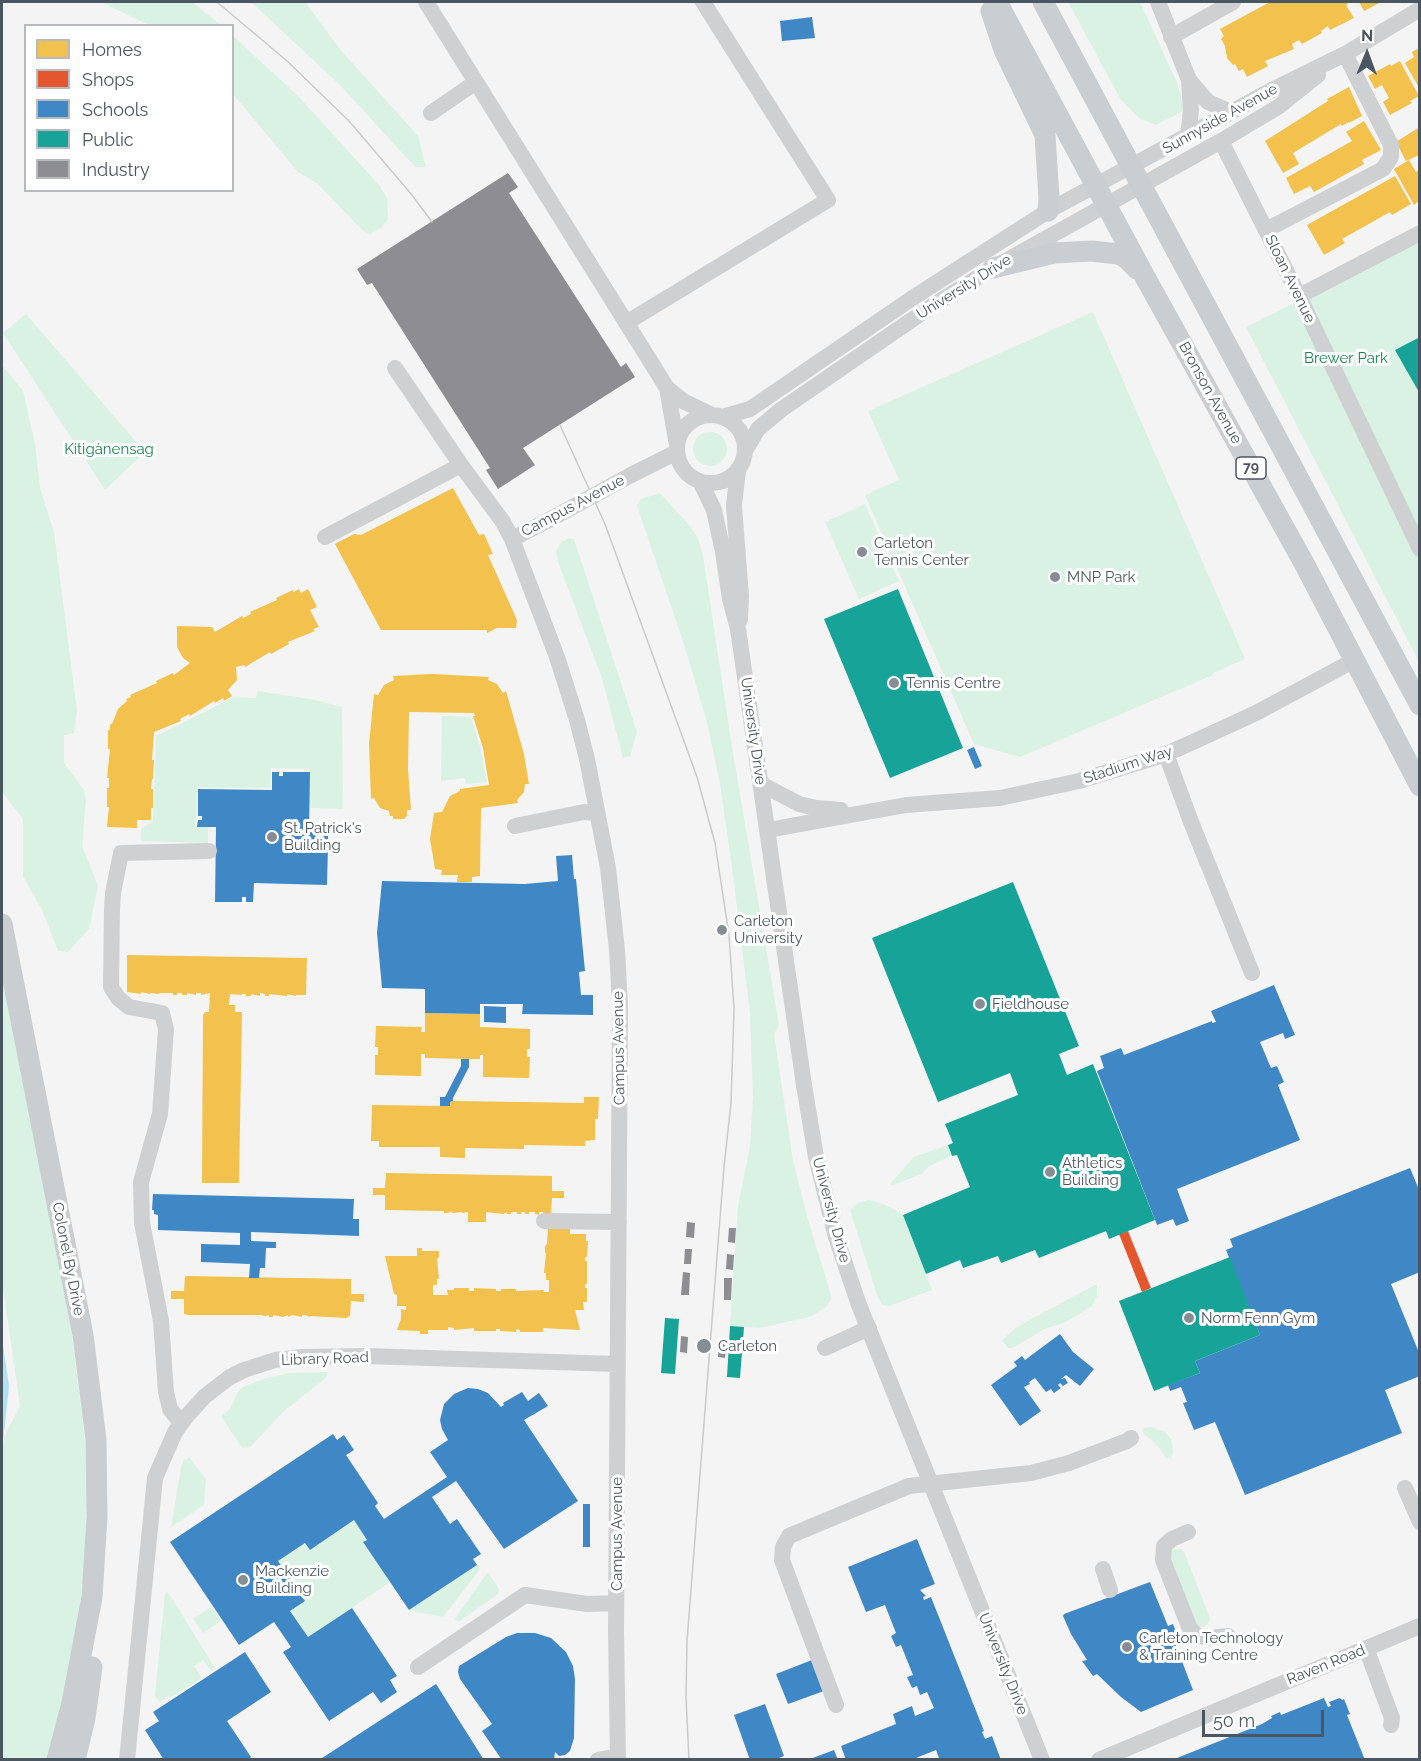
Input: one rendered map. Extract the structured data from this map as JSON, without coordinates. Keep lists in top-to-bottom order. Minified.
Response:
{"streets":{"main road":["Bronson Avenue","79","Colonel By Drive"],"street":["Sunnyside Avenue","Sloan Avenue","University Drive","Campus Avenue","Stadium Way","Library Road","Raven Road"]},"crossings":[["Sunnyside Avenue","Sloan Avenue"],["Sunnyside Avenue","University Drive"],["Sunnyside Avenue","Bronson Avenue"],["Sunnyside Avenue","79"],["University Drive","Bronson Avenue"],["University Drive","79"],["University Drive","Campus Avenue"],["University Drive","Stadium Way"],["Bronson Avenue","Stadium Way"],["Campus Avenue","Library Road"]],"parks":["Brewer Park","Kitigànensag"],"places":["Carleton Tennis Center","MNP Park","Tennis Centre","St. Patrick's Building","Carleton University","Fieldhouse","Athletics Building","Norm Fenn Gym","Carleton","Mackenzie Building","Carleton Technology & Training Centre"],"legend":["Homes","Shops","Schools","Public","Industry"],"scale_bar":"50 m","north":"top"}
